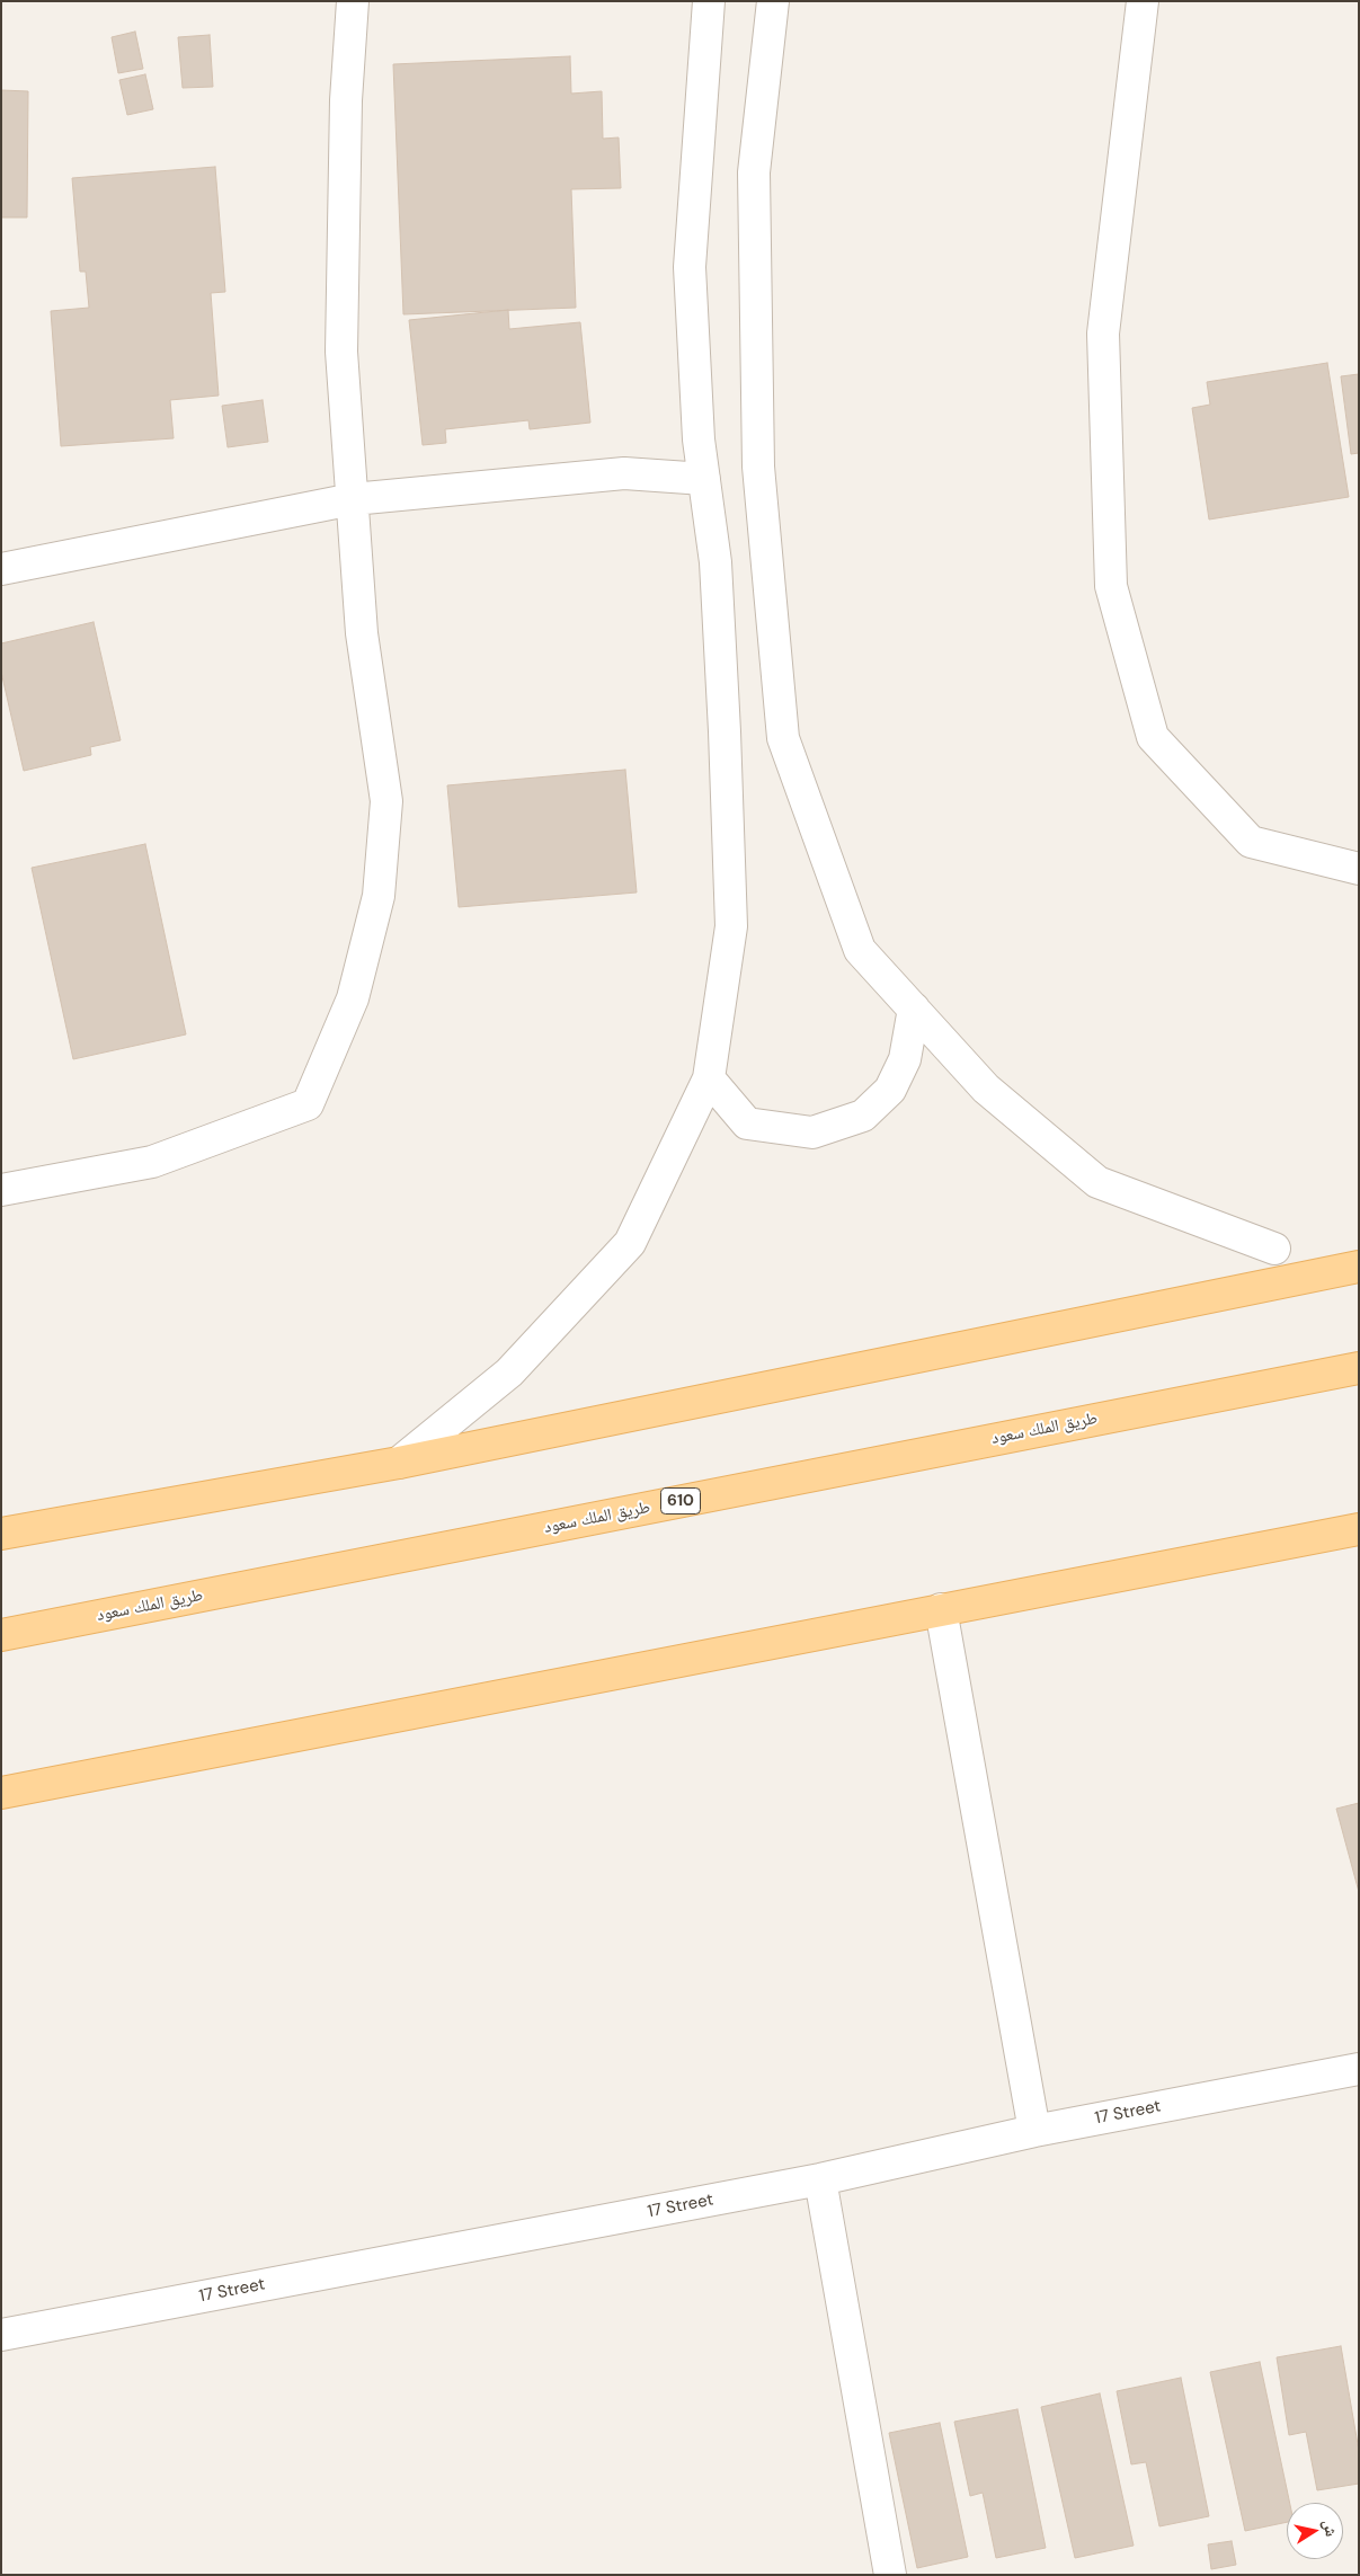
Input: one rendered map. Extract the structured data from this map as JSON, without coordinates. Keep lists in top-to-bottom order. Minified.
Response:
{"streets":{"main road":["طريق الملك سعود","610"],"street":["17 Street"]},"north":"right"}
